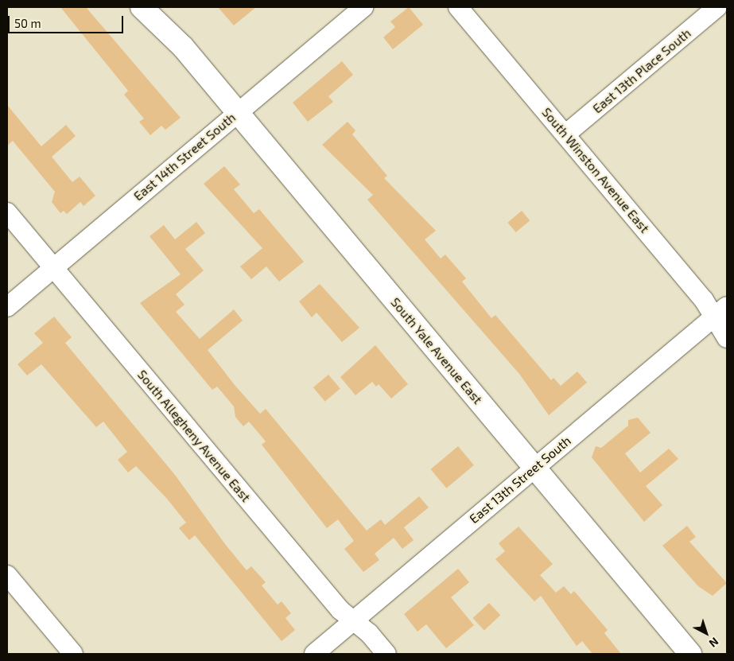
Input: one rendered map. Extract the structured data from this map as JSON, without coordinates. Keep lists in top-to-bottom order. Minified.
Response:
{"streets":{"main road":["South Yale Avenue East"],"street":["East 13th Place South","East 14th Street South","South Winston Avenue East","South Allegheny Avenue East","East 13th Street South"]},"crossings":[["East 13th Place South","South Winston Avenue East"],["East 14th Street South","South Yale Avenue East"],["East 14th Street South","South Allegheny Avenue East"],["South Winston Avenue East","East 13th Street South"],["South Yale Avenue East","East 13th Street South"],["South Allegheny Avenue East","East 13th Street South"]],"scale_bar":"50 m","north":"bottom right"}
